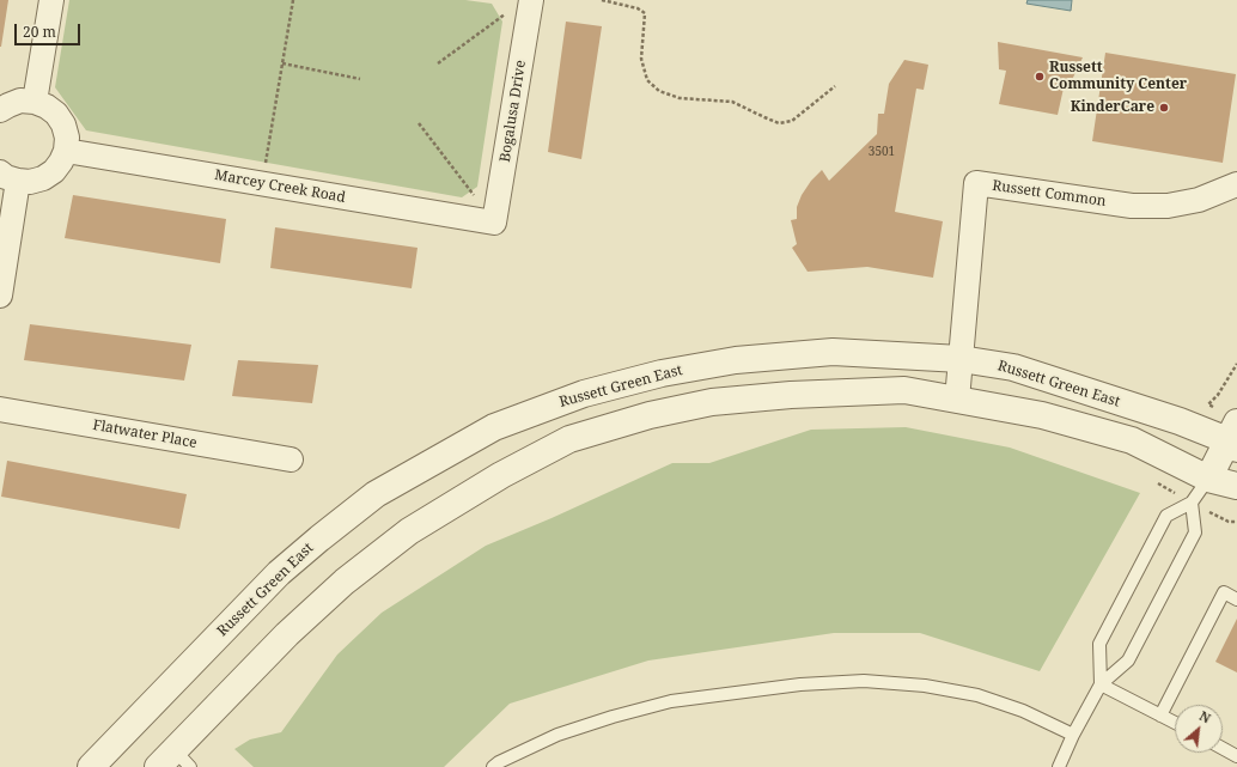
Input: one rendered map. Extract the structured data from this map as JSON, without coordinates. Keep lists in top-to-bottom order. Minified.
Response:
{"streets":{"street":["Bogalusa Drive","Marcey Creek Road","Russett Common","Russett Green East","Flatwater Place"]},"crossings":[["Bogalusa Drive","Marcey Creek Road"],["Russett Common","Russett Green East"]],"places":["Russett Community Center","KinderCare"],"house_numbers":["3501"],"scale_bar":"20 m","north":"top right"}
